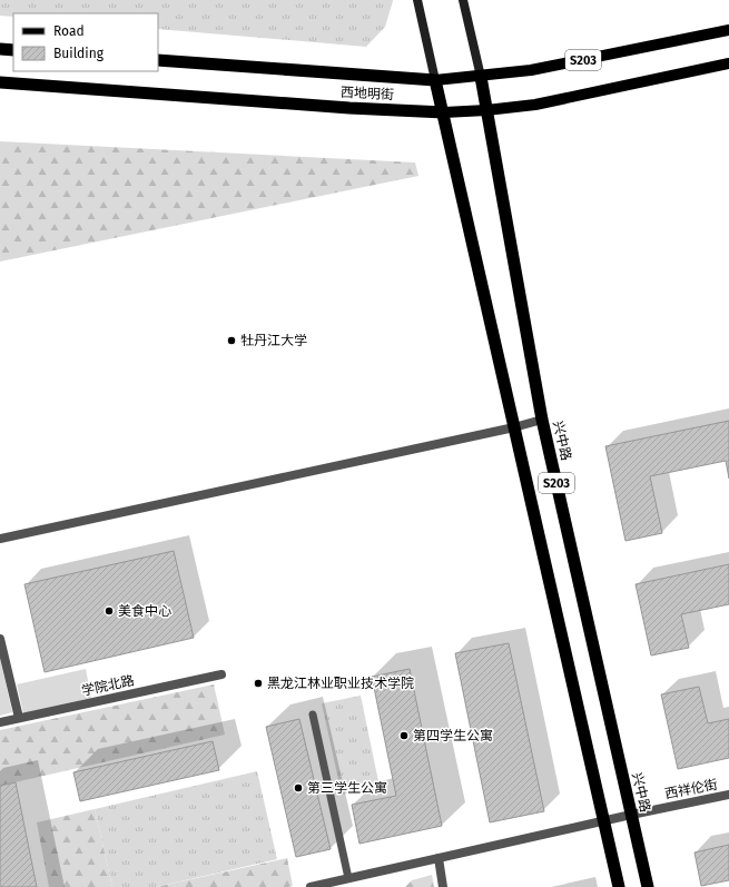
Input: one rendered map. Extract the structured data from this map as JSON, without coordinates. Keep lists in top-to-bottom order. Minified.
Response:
{"streets":{"highway":["S203","西地明街","兴中路"],"street":["学院北路","西祥伦街"]},"crossings":[["S203","西地明街"],["S203","西祥伦街"],["西地明街","兴中路"],["兴中路","西祥伦街"]],"places":["牡丹江大学","美食中心","黑龙江林业职业技术学院","第四学生公寓","第三学生公寓"],"legend":["Road","Building"]}
